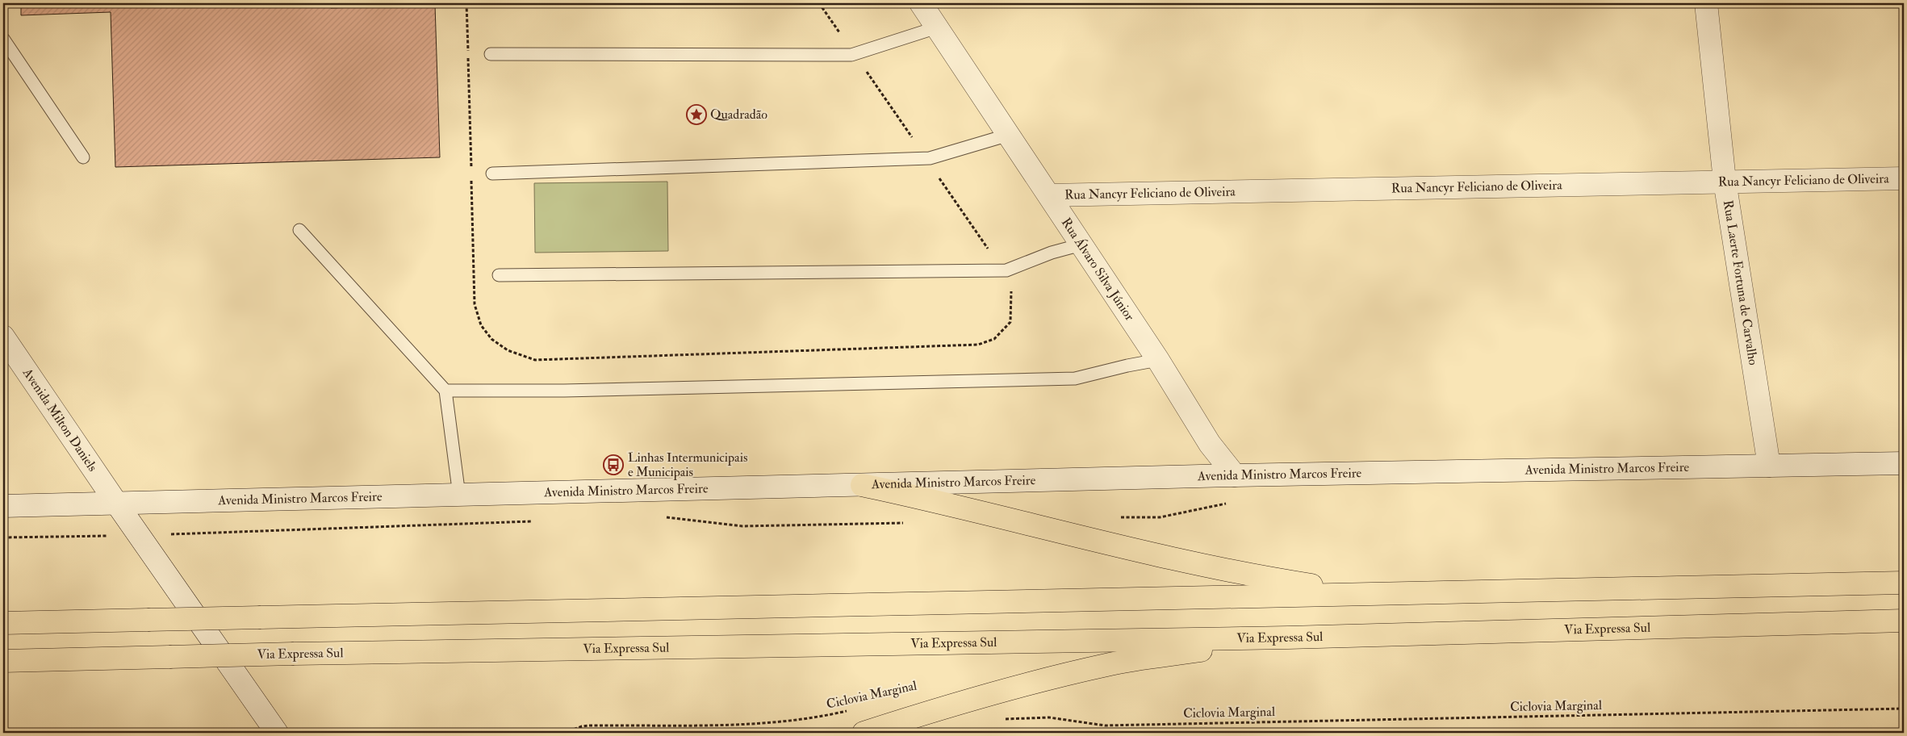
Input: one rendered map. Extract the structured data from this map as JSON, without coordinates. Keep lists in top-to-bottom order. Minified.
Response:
{"streets":{"highway":["Via Expressa Sul"],"street":["Rua Nancyr Feliciano de Oliveira","Rua Álvaro Silva Júnior","Rua Laerte Fortuna de Carvalho","Avenida Milton Daniels","Avenida Ministro Marcos Freire"],"path":["Ciclovia Marginal"]},"crossings":[["Rua Nancyr Feliciano de Oliveira","Rua Álvaro Silva Júnior"],["Rua Nancyr Feliciano de Oliveira","Rua Laerte Fortuna de Carvalho"],["Rua Álvaro Silva Júnior","Avenida Ministro Marcos Freire"],["Rua Laerte Fortuna de Carvalho","Avenida Ministro Marcos Freire"],["Avenida Milton Daniels","Avenida Ministro Marcos Freire"]],"places":{"place":["Quadradão"],"bus stop":["Linhas Intermunicipais e Municipais"]}}
